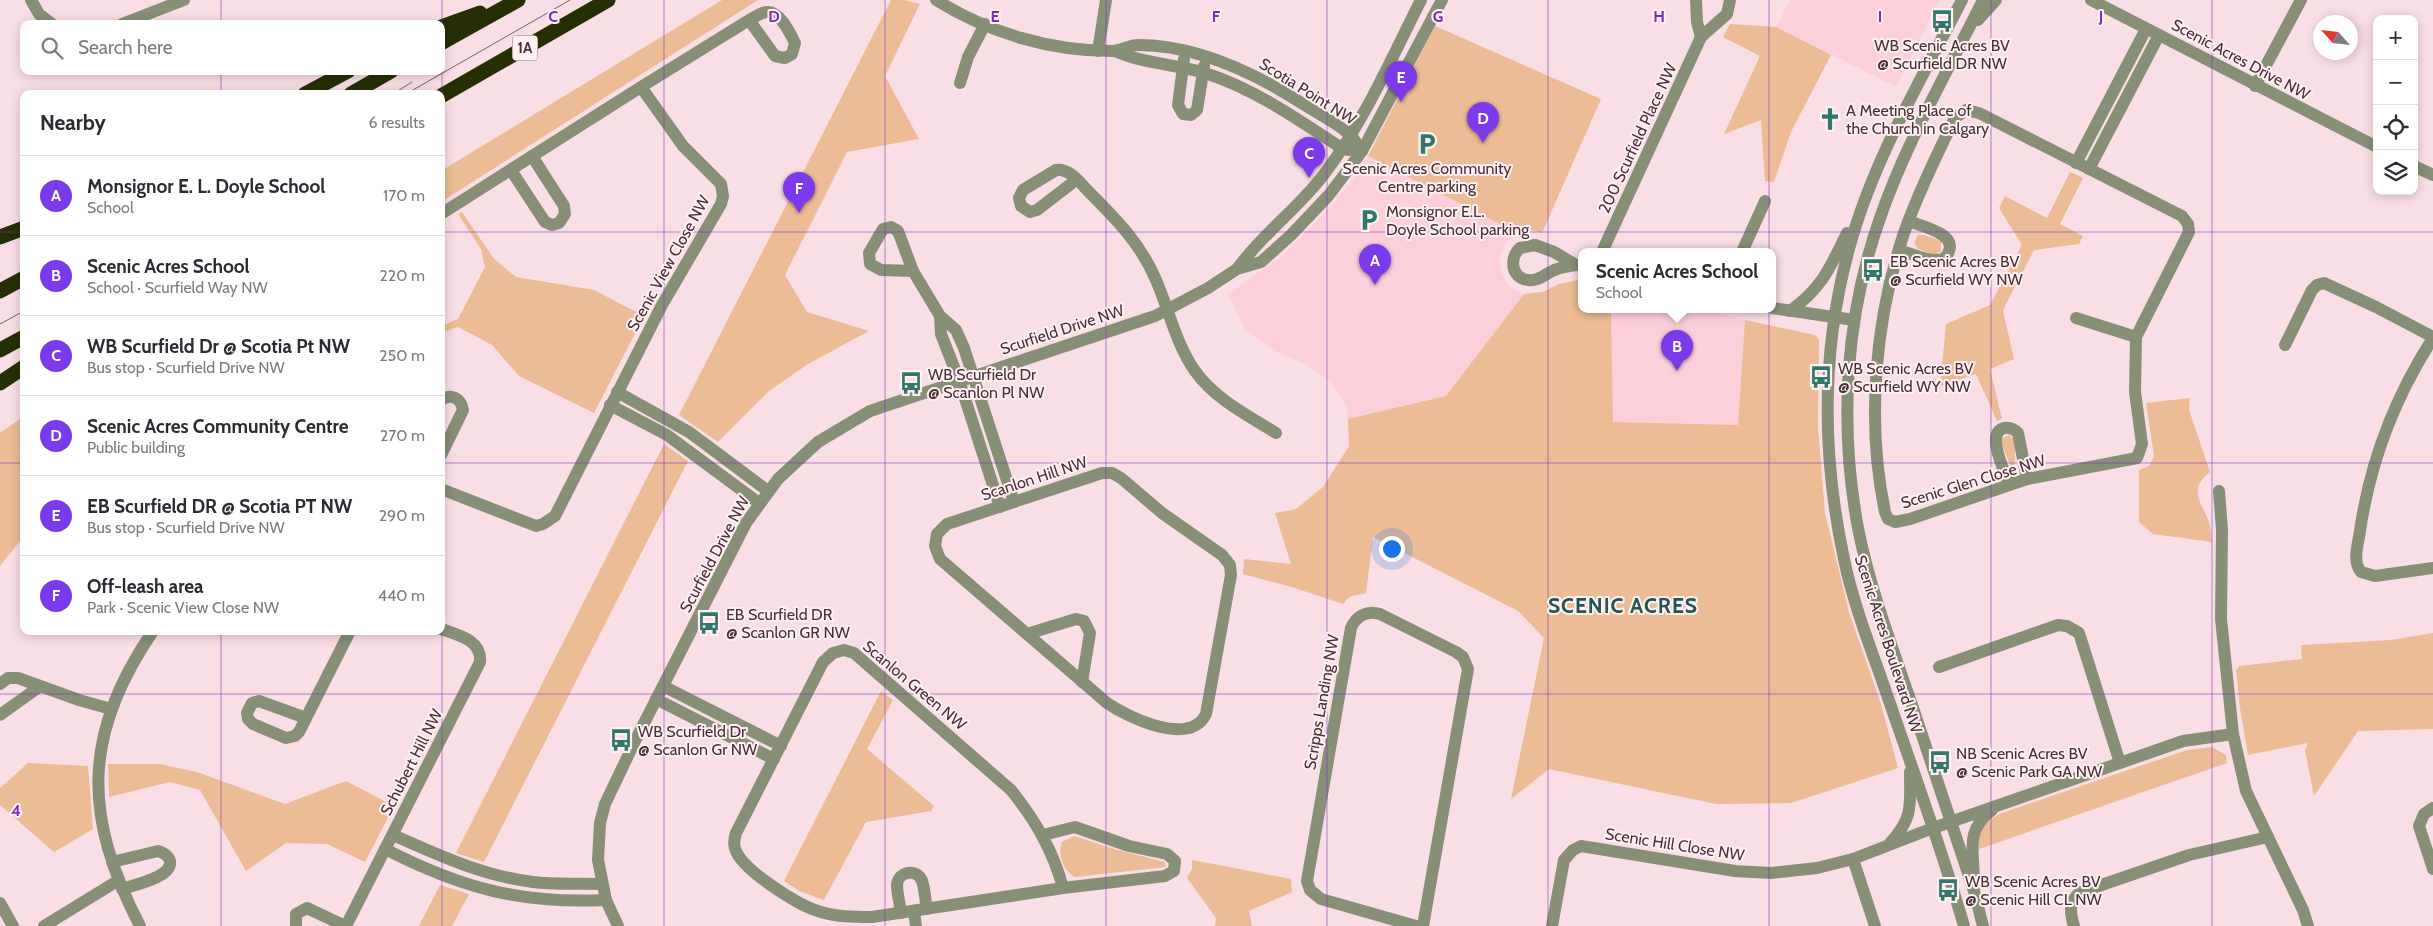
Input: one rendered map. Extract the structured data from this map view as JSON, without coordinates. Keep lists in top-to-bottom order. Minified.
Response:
{"streets":{"highway":["1A"],"street":["Scenic Acres Drive NW","Scotia Point NW","200 Scurfield Place NW","Scenic View Close NW","Scurfield Drive NW","Scanlon Hill NW","Scenic Glen Close NW","Scenic Acres Boulevard NW","Scanlon Green NW","Scripps Landing NW","Schubert Hill NW","Scenic Hill Close NW"]},"crossings":[["Scotia Point NW","Scurfield Drive NW"],["Scenic Acres Boulevard NW","Scenic Hill Close NW"]],"districts":["SCENIC ACRES"],"places":{"bus stop":["WB Scenic Acres BV @ Scurfield DR NW","EB Scenic Acres BV @ Scurfield WY NW","WB Scenic Acres BV @ Scurfield WY NW","WB Scurfield Dr @ Scanlon Pl NW","EB Scurfield DR @ Scanlon GR NW","WB Scurfield Dr @ Scanlon Gr NW","NB Scenic Acres BV @ Scenic Park GA NW","WB Scenic Acres BV @ Scenic Hill CL NW"],"church":["A Meeting Place of the Church in Calgary"],"parking":["Scenic Acres Community Centre parking","Monsignor E.L. Doyle School parking"]},"north":"top left","page":{"map_buttons":["+","−"],"search":"Search here","pins":["E","D","C","F","A","B"],"heading":["Nearby","6 results"],"list":[{"mark":"A","name":"Monsignor E. L. Doyle School","note":"School","value":"170 m"},{"mark":"B","name":"Scenic Acres School","note":"School · Scurfield Way NW","value":"220 m"},{"mark":"C","name":"WB Scurfield Dr @ Scotia Pt NW","note":"Bus stop · Scurfield Drive NW","value":"250 m"},{"mark":"D","name":"Scenic Acres Community Centre","note":"Public building","value":"270 m"},{"mark":"E","name":"EB Scurfield DR @ Scotia PT NW","note":"Bus stop · Scurfield Drive NW","value":"290 m"},{"mark":"F","name":"Off-leash area","note":"Park · Scenic View Close NW","value":"440 m"}],"popup":["Scenic Acres School","School"]},"grid":{"columns":["C","D","E","F","G","H","I","J"],"rows":["4"]}}
